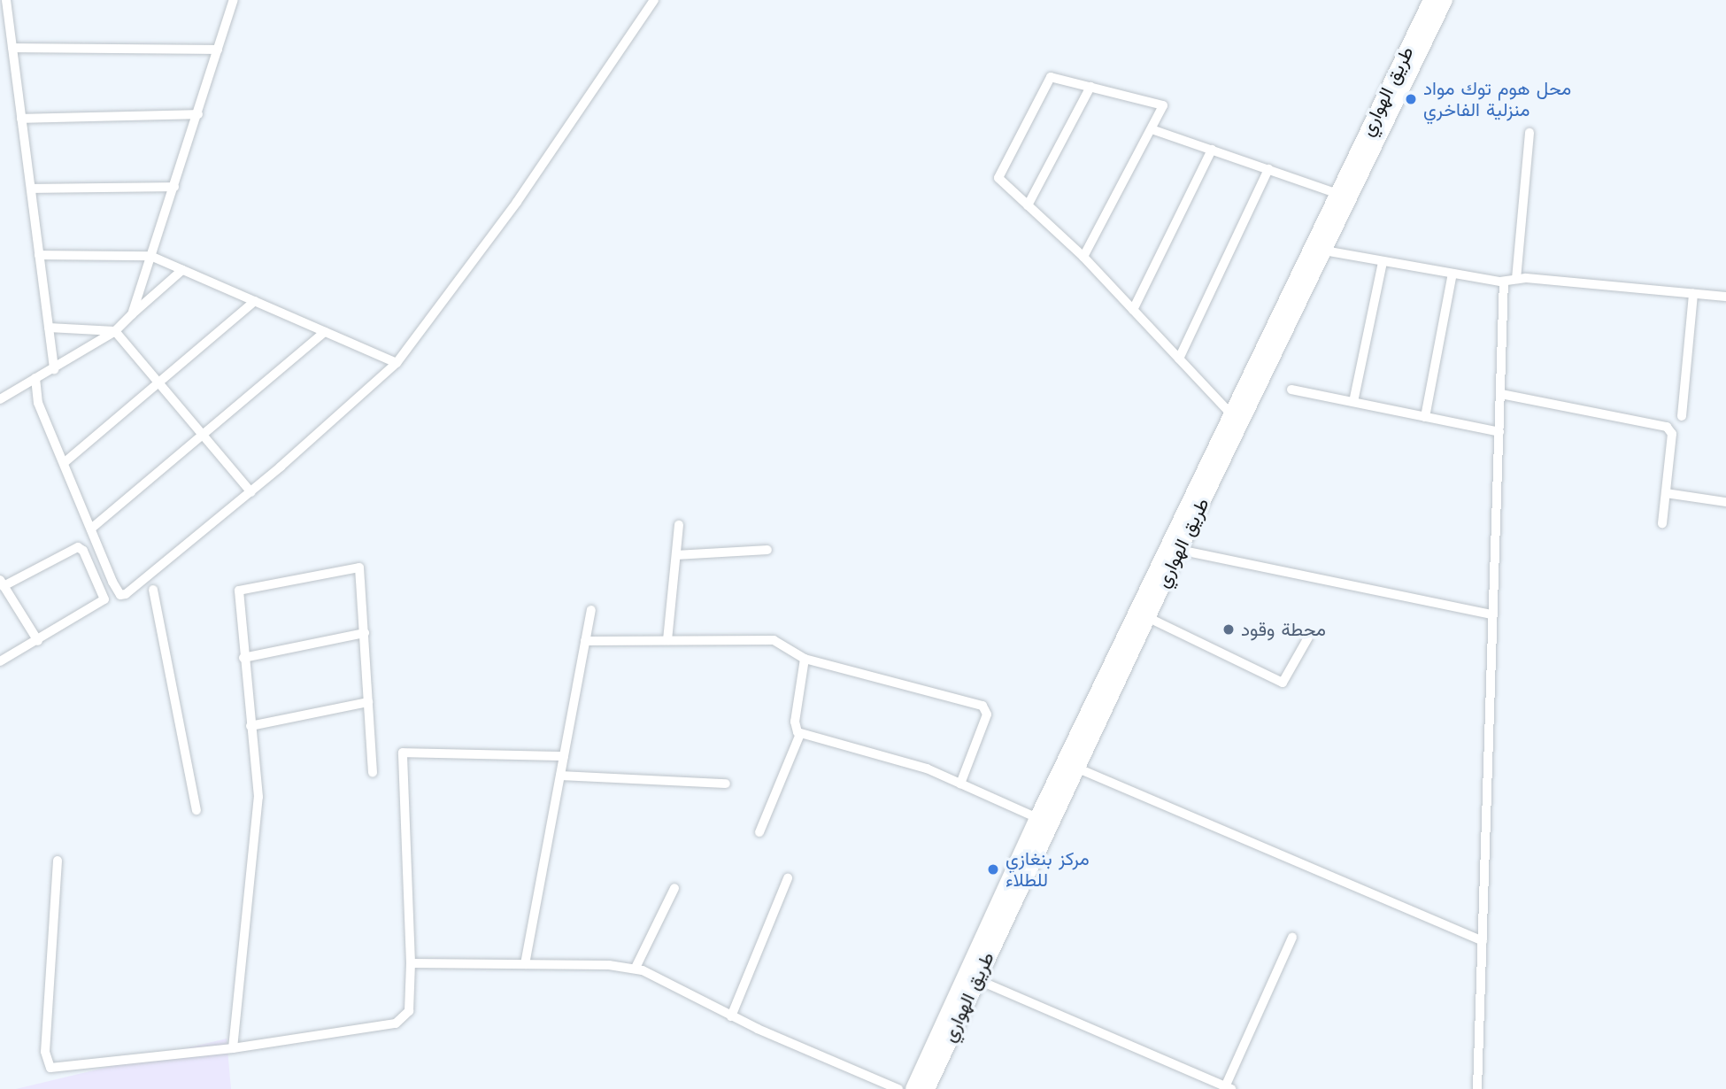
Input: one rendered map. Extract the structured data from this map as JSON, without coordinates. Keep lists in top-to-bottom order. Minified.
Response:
{"streets":{"highway":["طريق الهواري"]},"places":["محل هوم توك مواد منزلية الفاخري","محطة وقود","مركز بنغازي للطلاء"]}
